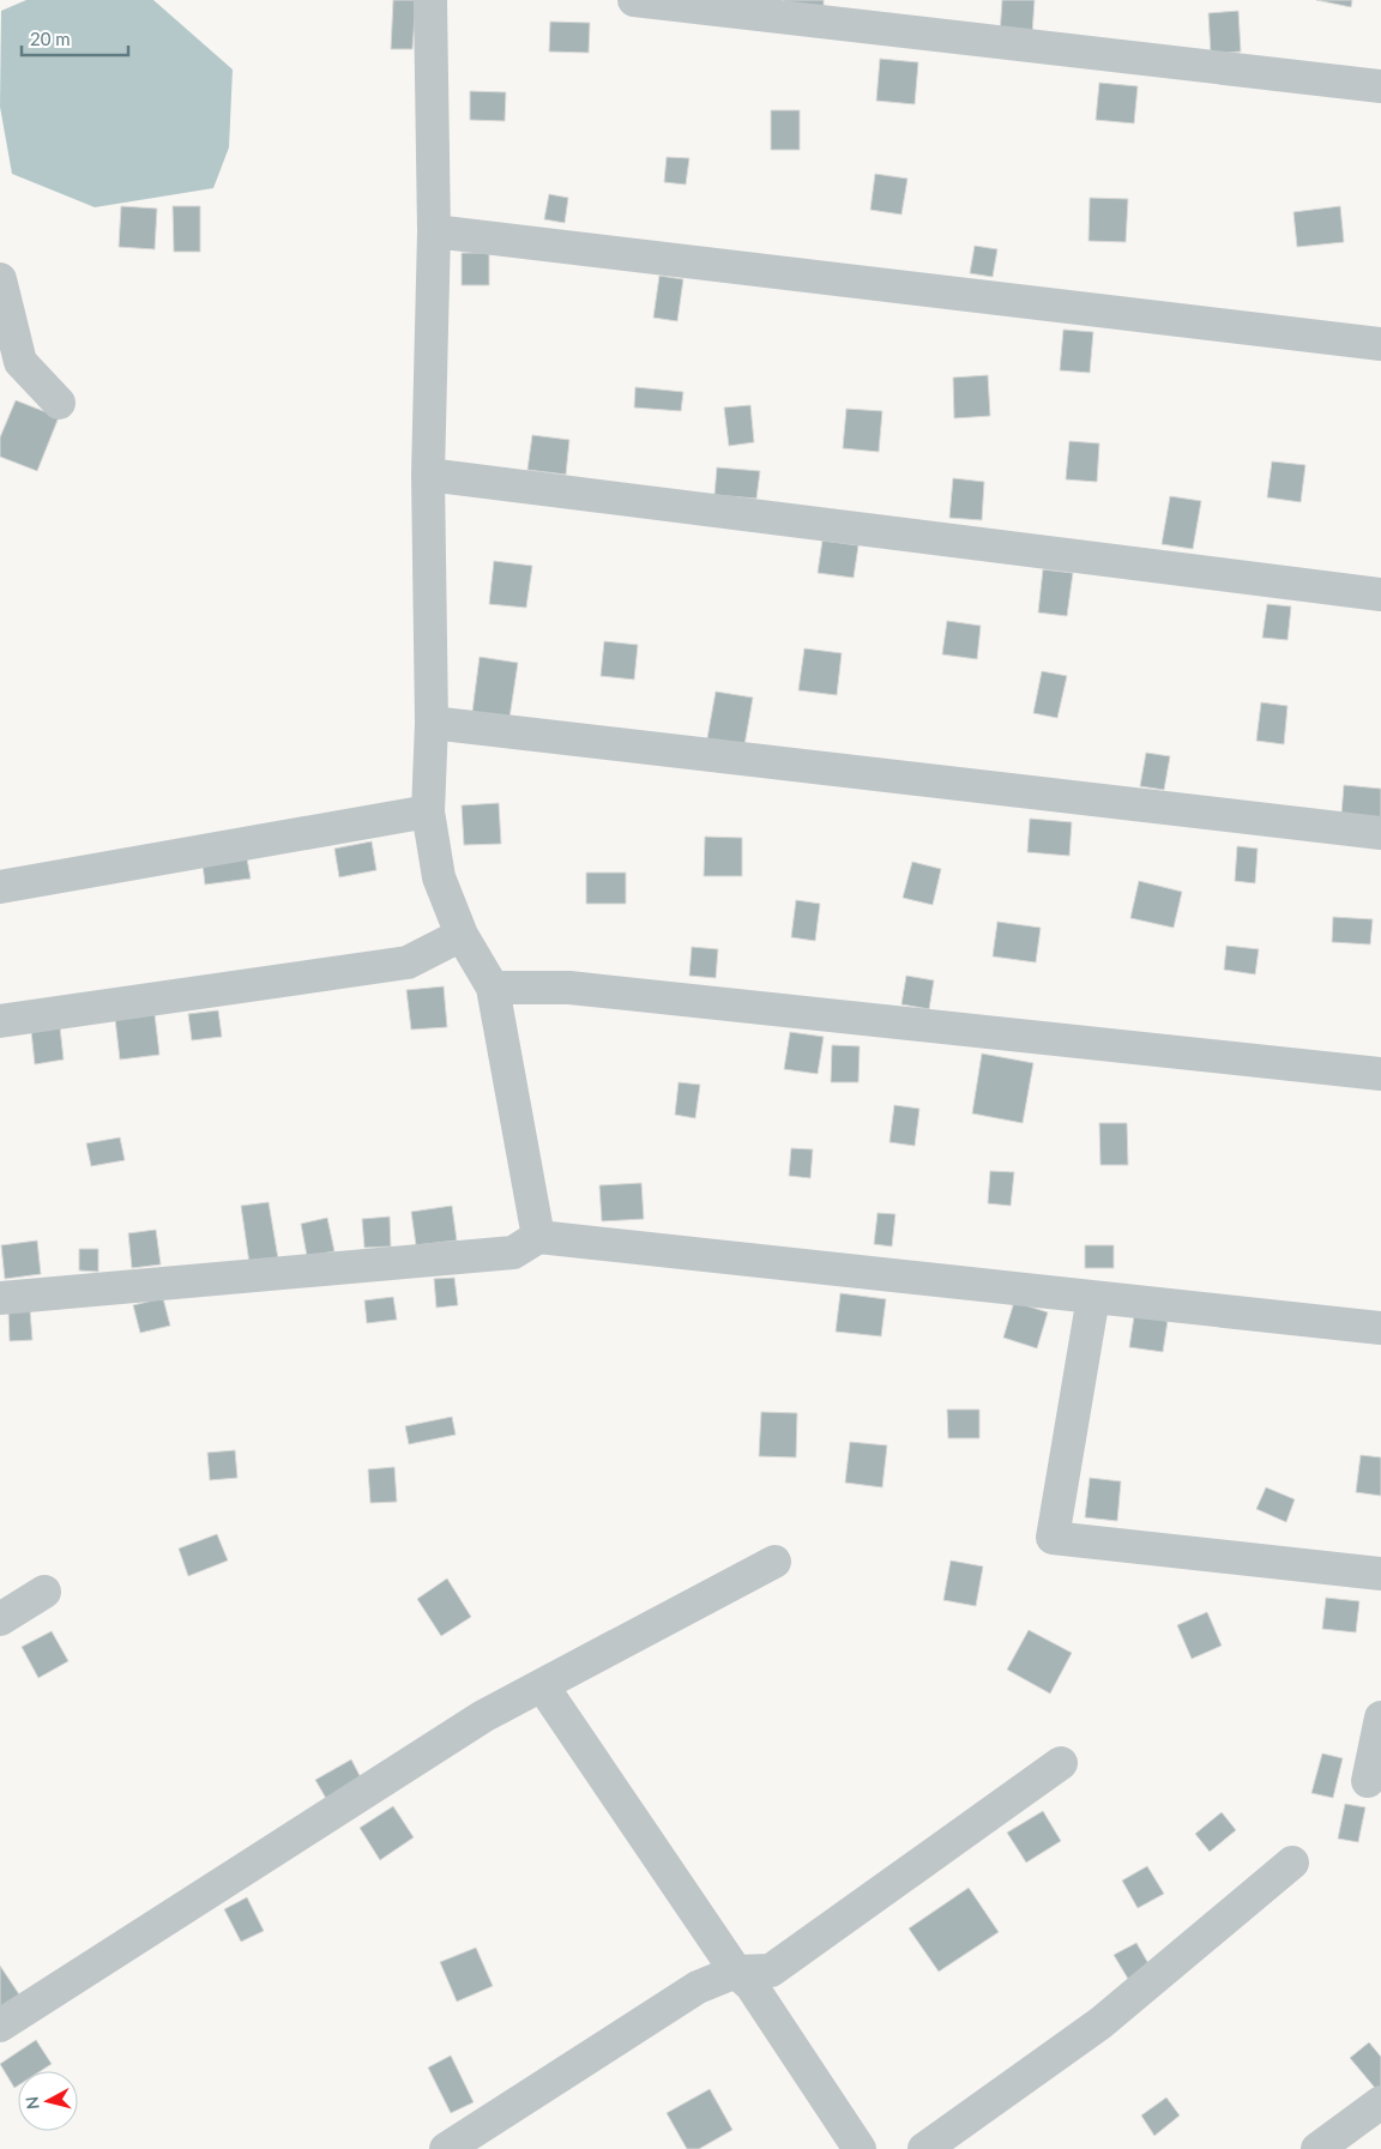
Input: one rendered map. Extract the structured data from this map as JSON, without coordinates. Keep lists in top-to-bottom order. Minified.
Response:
{"scale_bar":"20 m","north":"left"}
